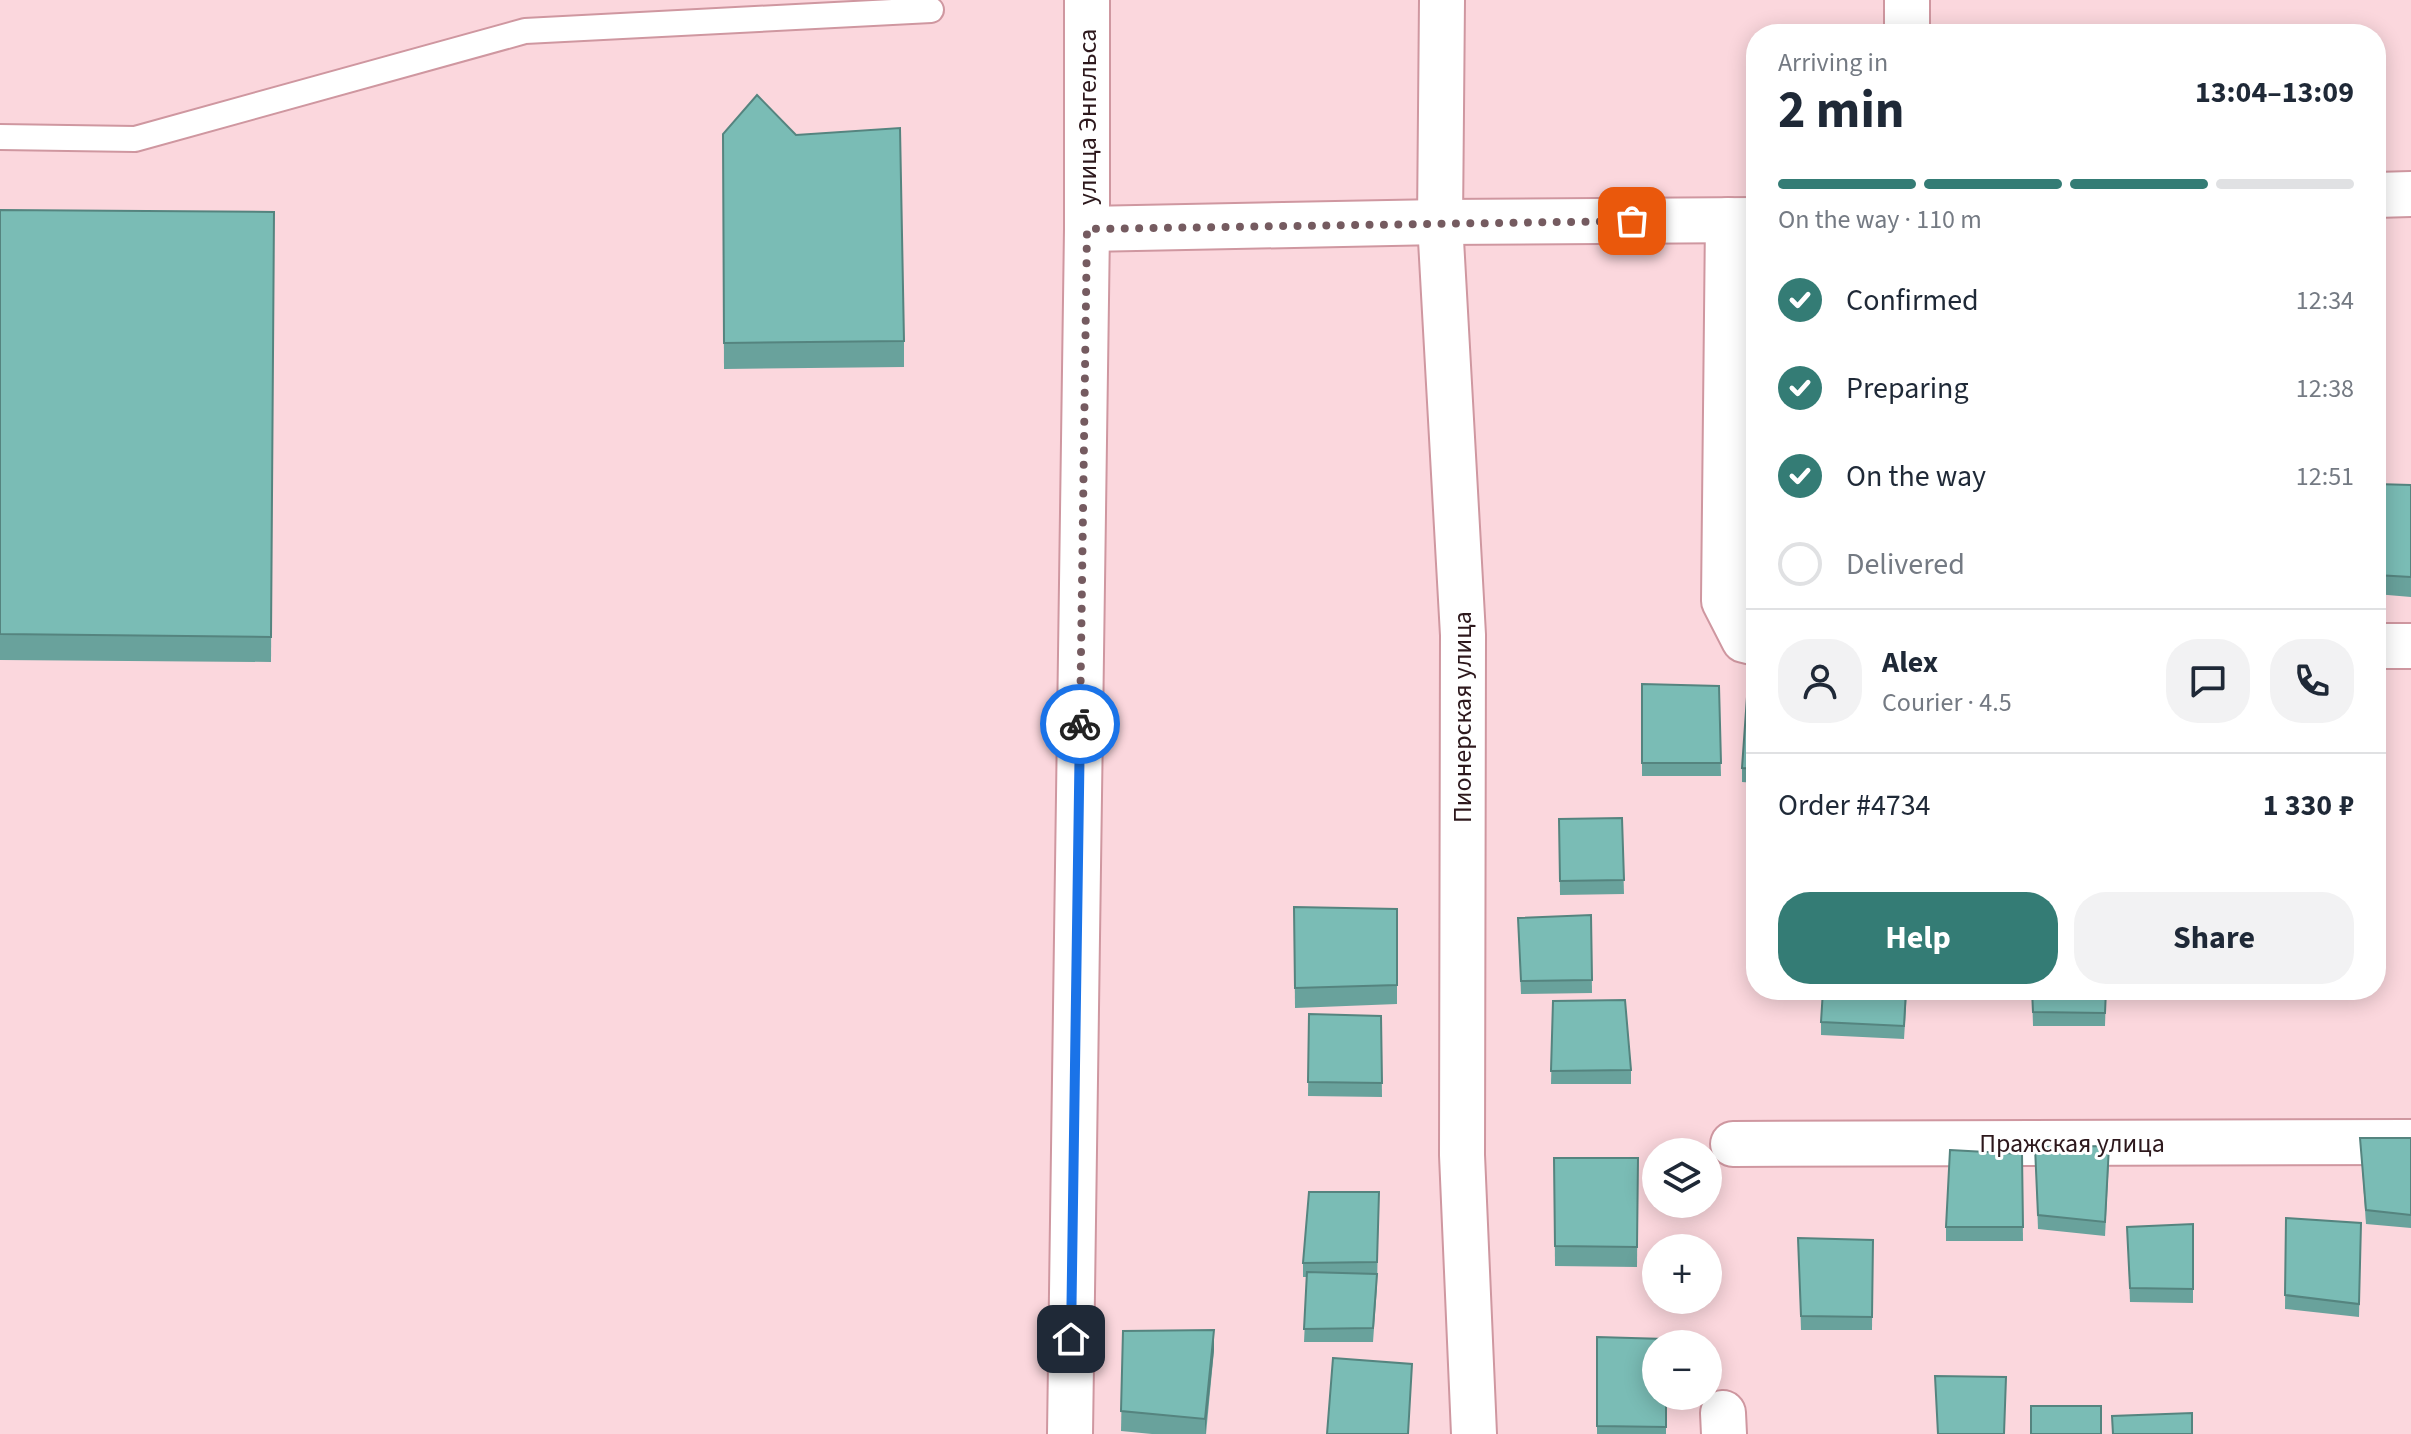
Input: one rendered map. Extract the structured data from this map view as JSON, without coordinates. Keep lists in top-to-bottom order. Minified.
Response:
{"streets":{"street":["улица Энгельса","Пионерская улица","Пражская улица"]},"page":{"heading":["2 min","Arriving in","13:04–13:09"],"panel":["Alex","Courier · 4.5","Order #4734","1 330 ₽"],"bar":"On the way · 110 m","list":[["Confirmed","12:34"],["Preparing","12:38"],["On the way","12:51"],"Delivered"],"buttons":["Help","Share"],"map_buttons":["+","−"]}}
